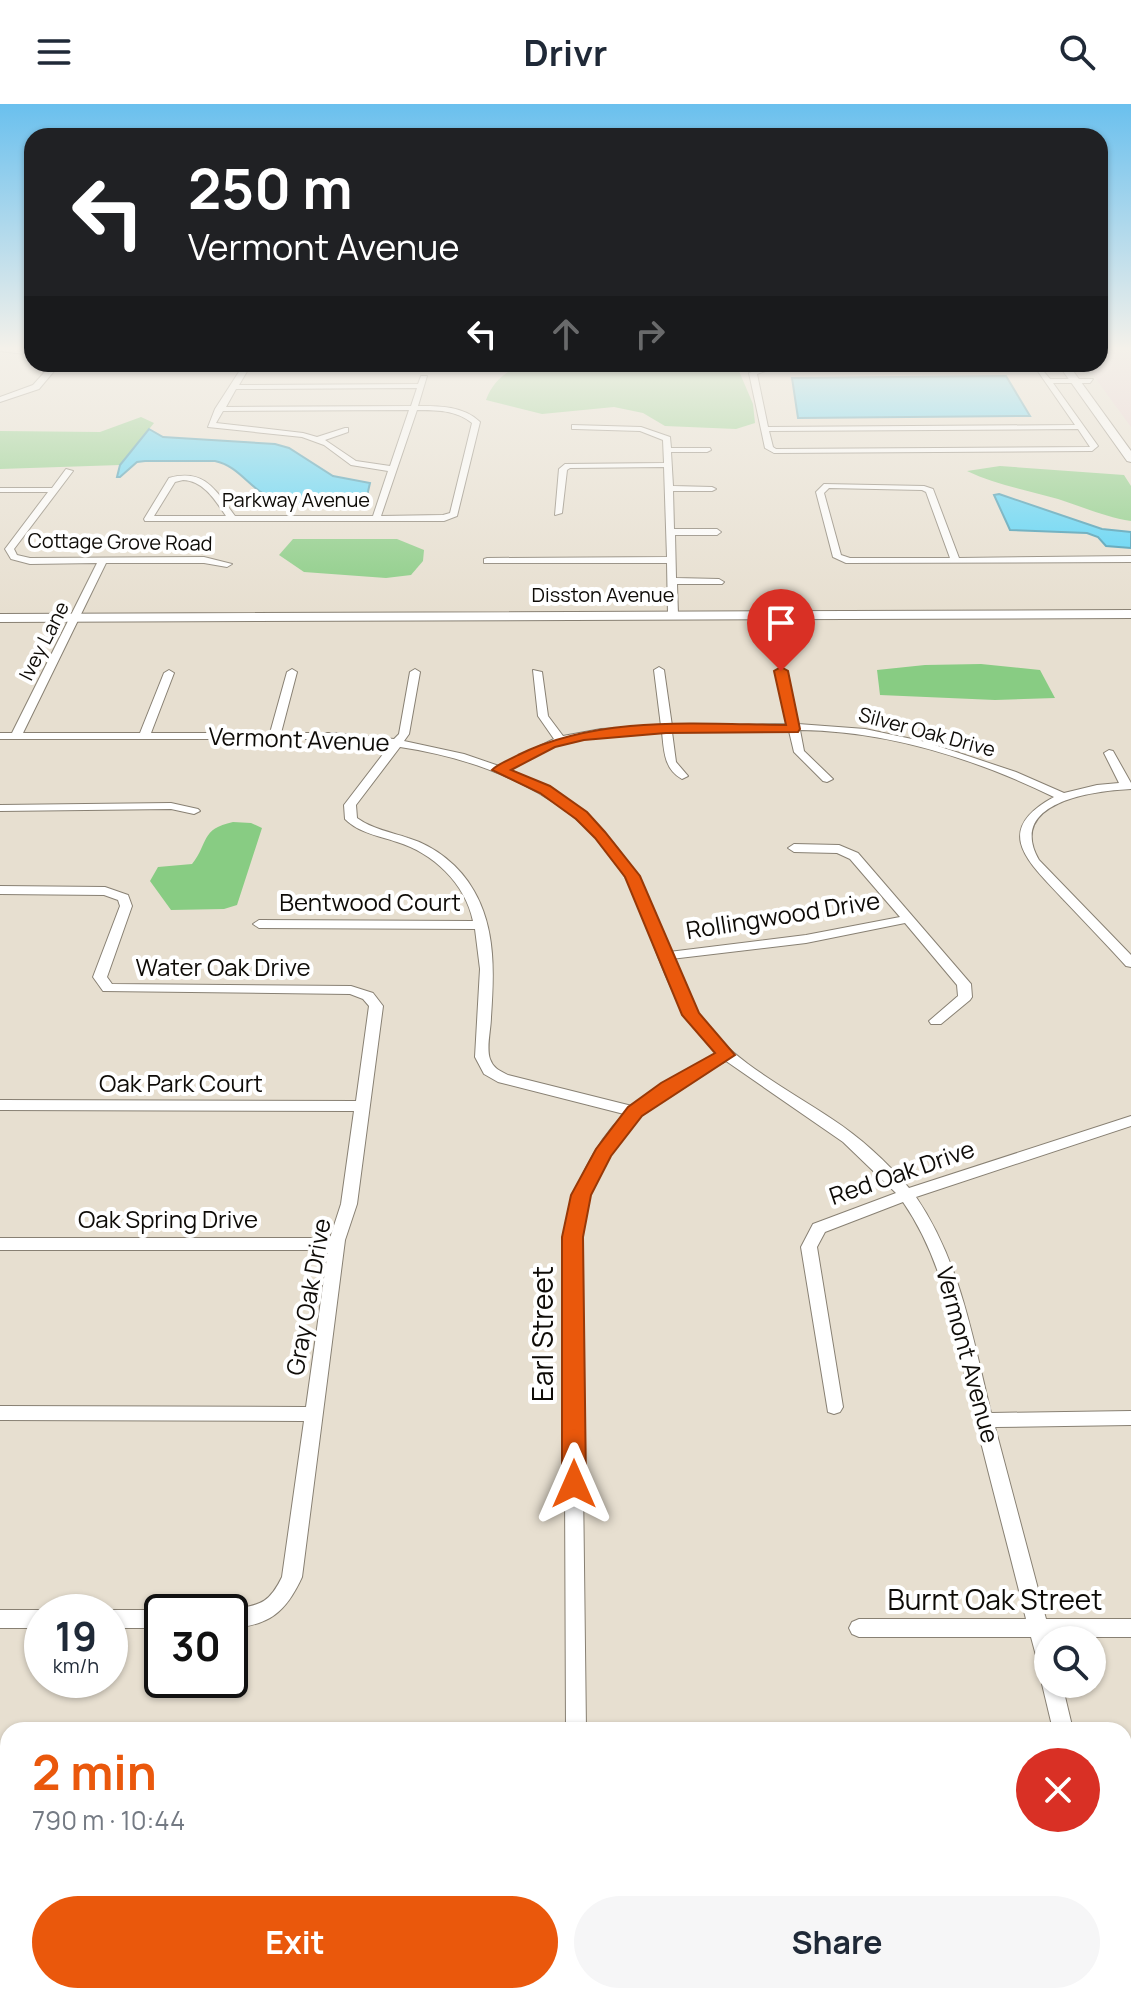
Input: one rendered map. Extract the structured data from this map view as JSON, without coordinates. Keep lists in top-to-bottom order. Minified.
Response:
{"streets":{"street":["Parkway Avenue","Cottage Grove Road","Disston Avenue","Ivey Lane","Silver Oak Drive","Vermont Avenue","Bentwood Court","Rollingwood Drive","Water Oak Drive","Oak Park Court","Red Oak Drive","Oak Spring Drive","Gray Oak Drive","Earl Street","Burnt Oak Street"]},"crossings":[["Cottage Grove Road","Ivey Lane"],["Disston Avenue","Ivey Lane"],["Ivey Lane","Vermont Avenue"],["Silver Oak Drive","Vermont Avenue"],["Vermont Avenue","Rollingwood Drive"],["Vermont Avenue","Red Oak Drive"],["Vermont Avenue","Earl Street"],["Water Oak Drive","Gray Oak Drive"],["Oak Park Court","Gray Oak Drive"],["Oak Spring Drive","Gray Oak Drive"]],"page":{"header":"Drivr","turn":["250 m","Vermont Avenue"],"speed":"19 km/h","limit":"30","heading":["2 min","790 m · 10:44"],"buttons":["Exit","Share"]}}
